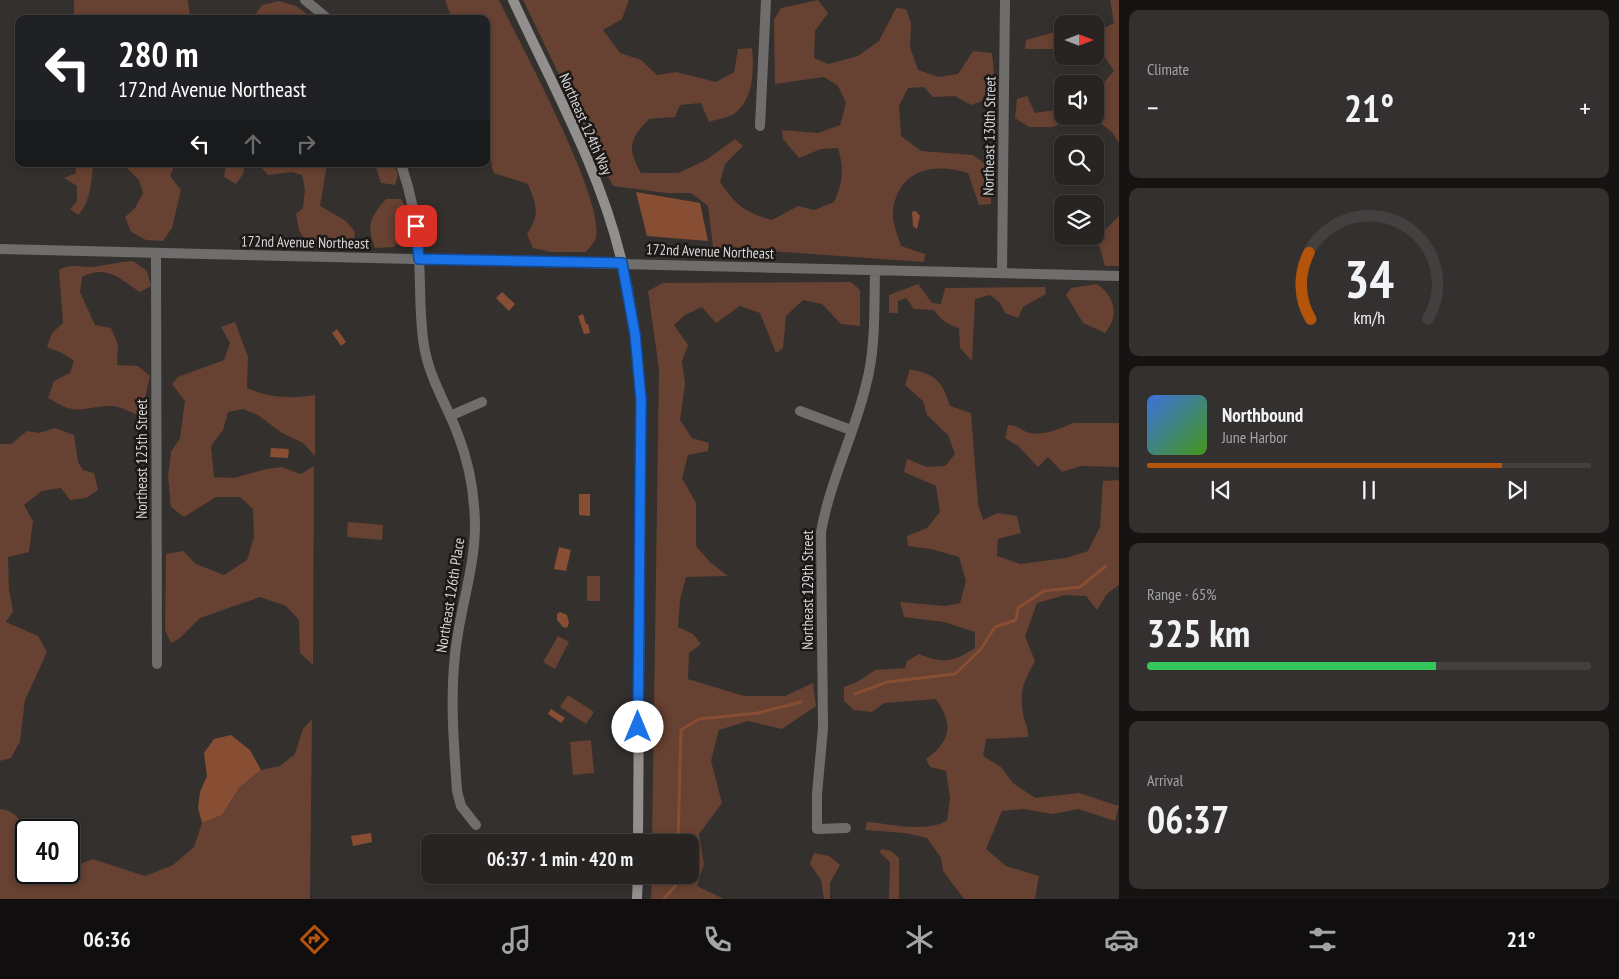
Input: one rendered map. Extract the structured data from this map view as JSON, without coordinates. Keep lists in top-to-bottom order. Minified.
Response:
{"streets":{"street":["Northeast 124th Way","Northeast 130th Street","172nd Avenue Northeast","Northeast 125th Street","Northeast 129th Street","Northeast 126th Place"]},"crossings":[["Northeast 124th Way","172nd Avenue Northeast"],["Northeast 130th Street","172nd Avenue Northeast"],["172nd Avenue Northeast","Northeast 125th Street"],["172nd Avenue Northeast","Northeast 129th Street"],["172nd Avenue Northeast","Northeast 126th Place"]],"north":"right","page":{"tile":["Climate",["Range · 65%","325 km"],["Arrival","06:37"]],"turn":["280 m","172nd Avenue Northeast"],"heat":["−","21°","+"],"song":["Northbound","June Harbor"],"limit":"40","trip":"06:37 · 1 min · 420 m","tabs":["06:36","21°"],"gauge":["34","km/h"]}}
